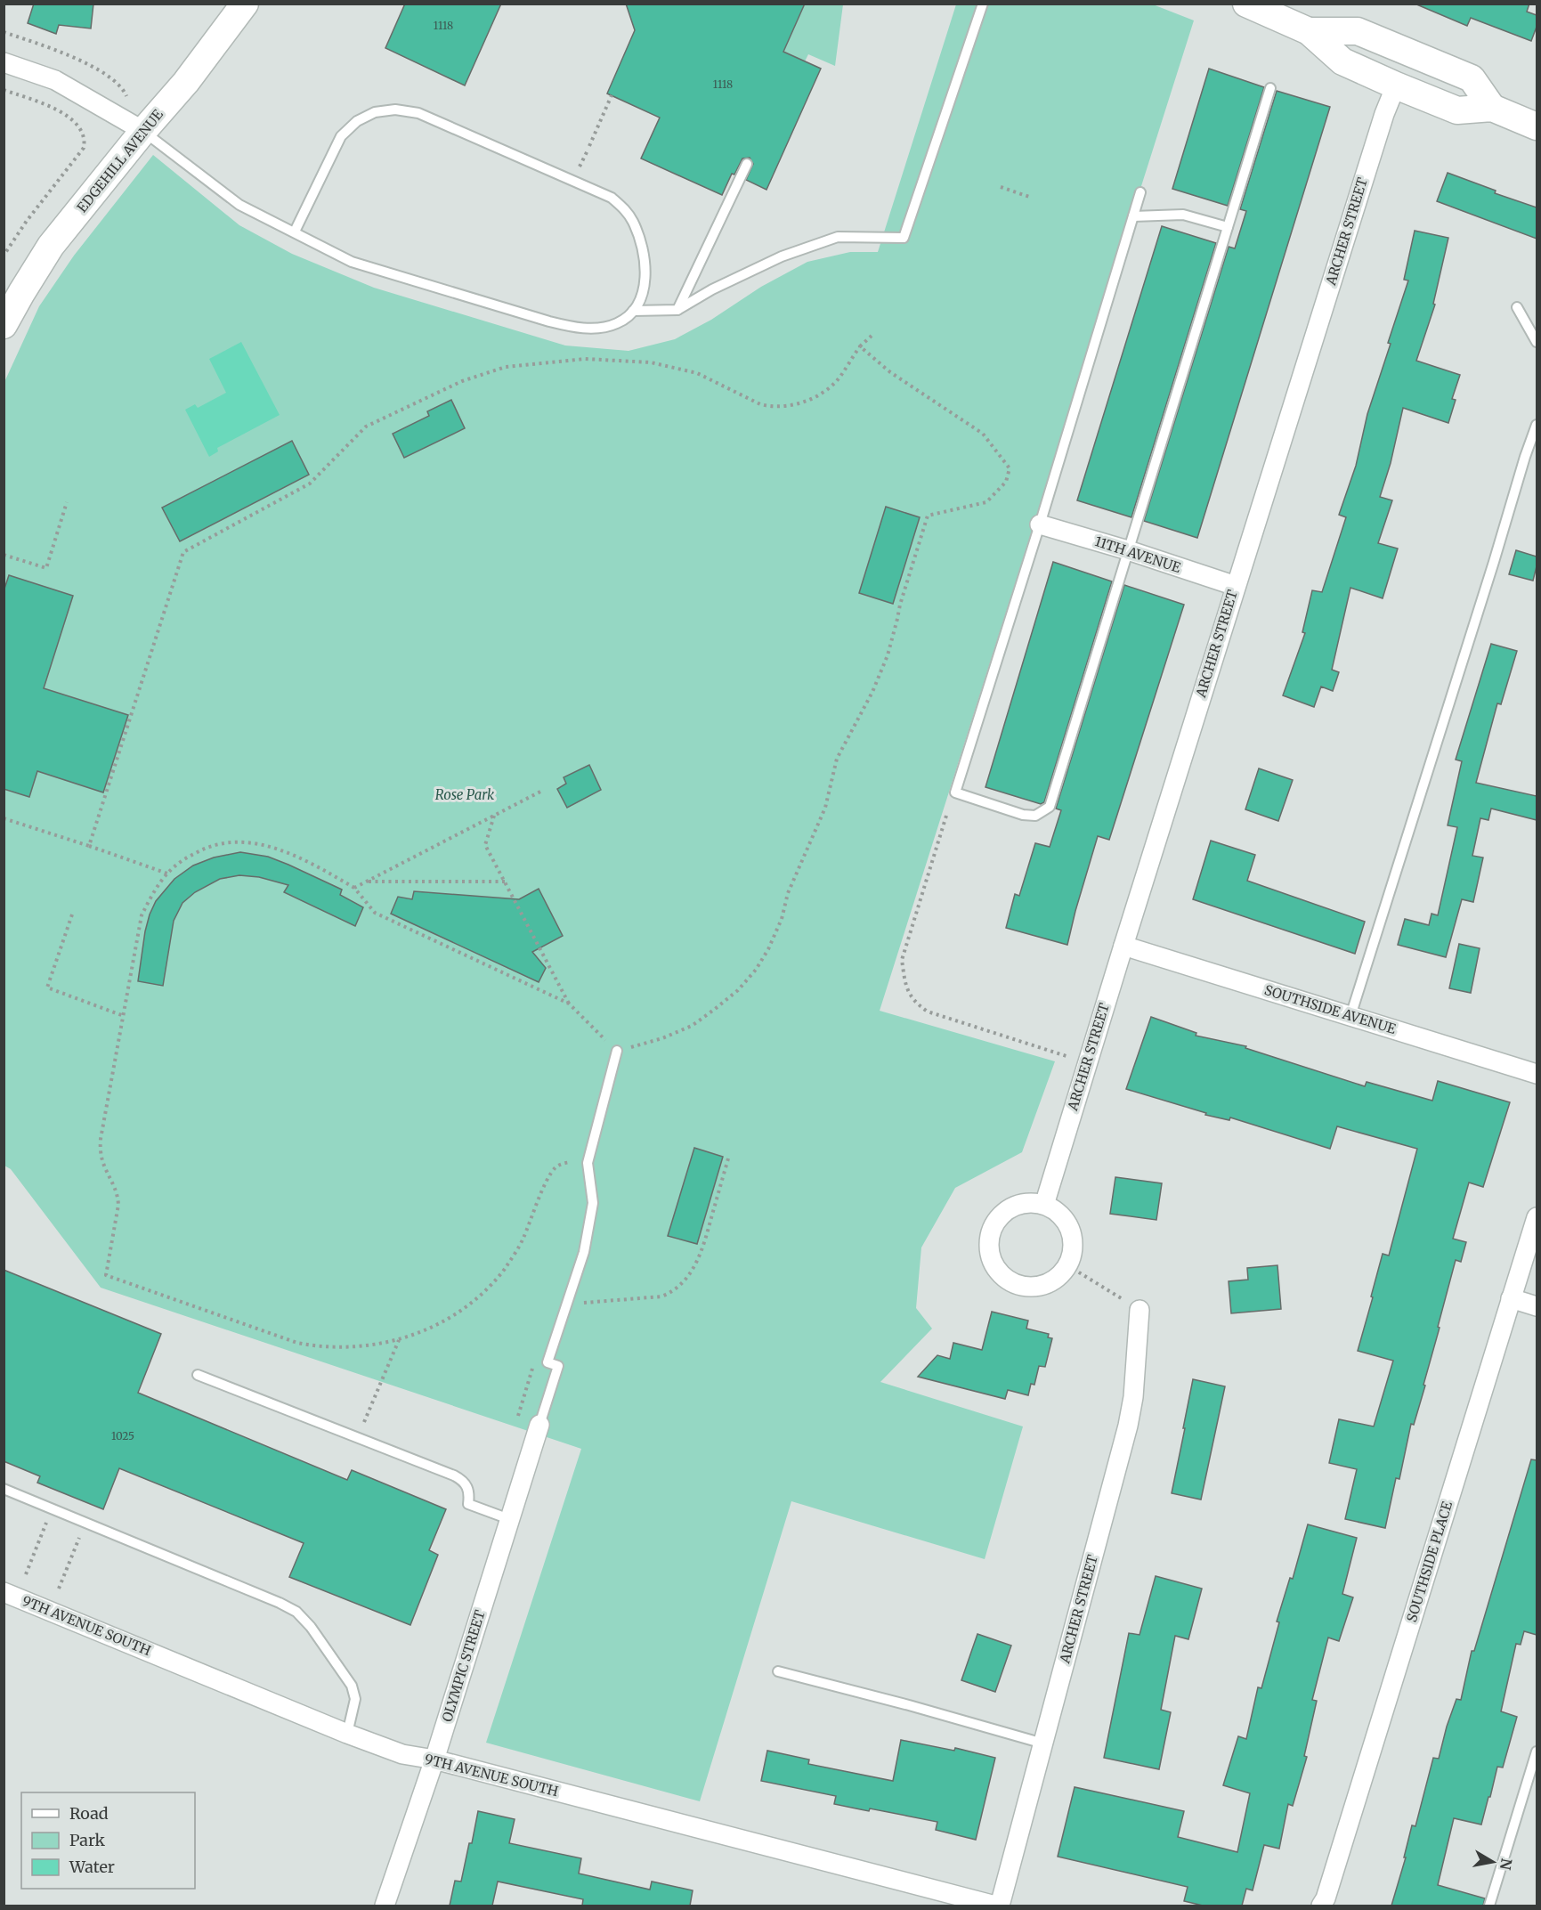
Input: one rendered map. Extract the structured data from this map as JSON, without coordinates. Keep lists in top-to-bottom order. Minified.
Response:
{"streets":{"main road":["EDGEHILL AVENUE"],"street":["ARCHER STREET","11TH AVENUE","SOUTHSIDE AVENUE","SOUTHSIDE PLACE","9TH AVENUE SOUTH","OLYMPIC STREET"]},"crossings":[["ARCHER STREET","11TH AVENUE"],["ARCHER STREET","SOUTHSIDE AVENUE"],["9TH AVENUE SOUTH","OLYMPIC STREET"]],"parks":["Rose Park"],"house_numbers":["1118","1118","1025"],"legend":["Road","Park","Water"],"north":"right"}
